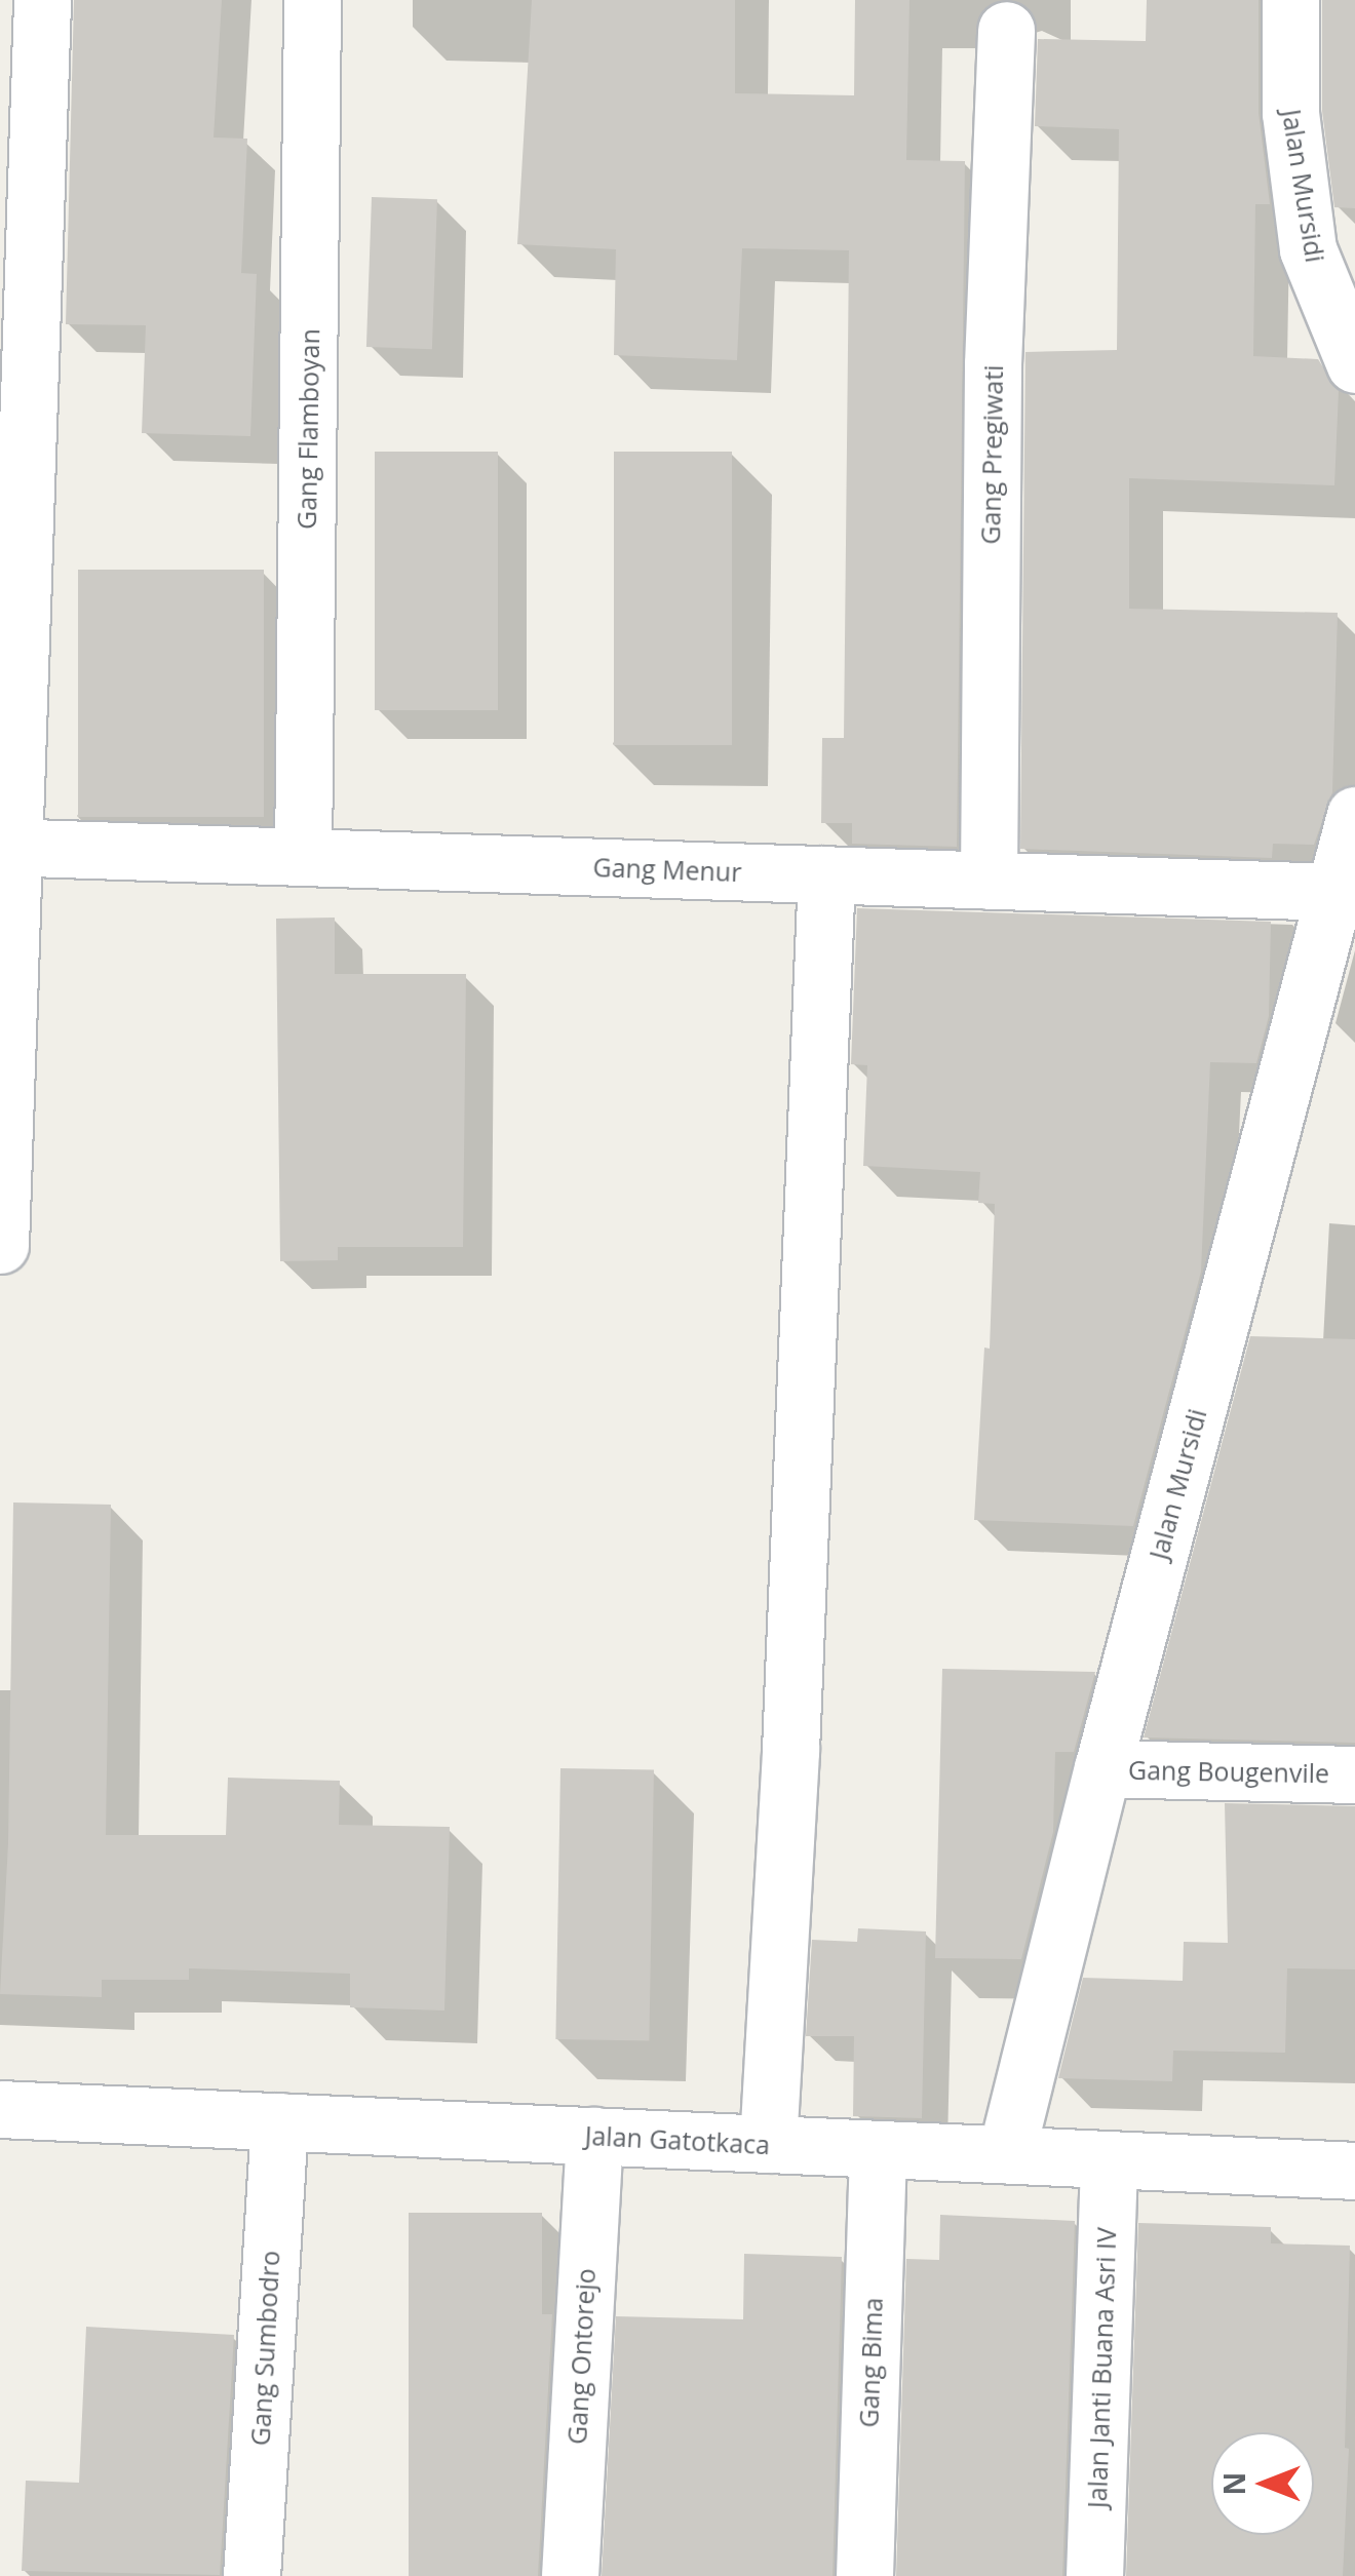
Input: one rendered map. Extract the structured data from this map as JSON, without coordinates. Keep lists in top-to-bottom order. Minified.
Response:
{"streets":{"street":["Jalan Mursidi","Gang Flamboyan","Gang Pregiwati","Gang Menur","Gang Bougenvile","Jalan Gatotkaca","Gang Sumbodro","Gang Ontorejo","Gang Bima","Jalan Janti Buana Asri IV"]},"crossings":[["Jalan Mursidi","Gang Menur"],["Jalan Mursidi","Gang Bougenvile"],["Jalan Mursidi","Jalan Gatotkaca"],["Gang Flamboyan","Gang Menur"],["Gang Pregiwati","Gang Menur"],["Jalan Gatotkaca","Gang Sumbodro"],["Jalan Gatotkaca","Gang Ontorejo"],["Jalan Gatotkaca","Gang Bima"],["Jalan Gatotkaca","Jalan Janti Buana Asri IV"]],"north":"left"}
